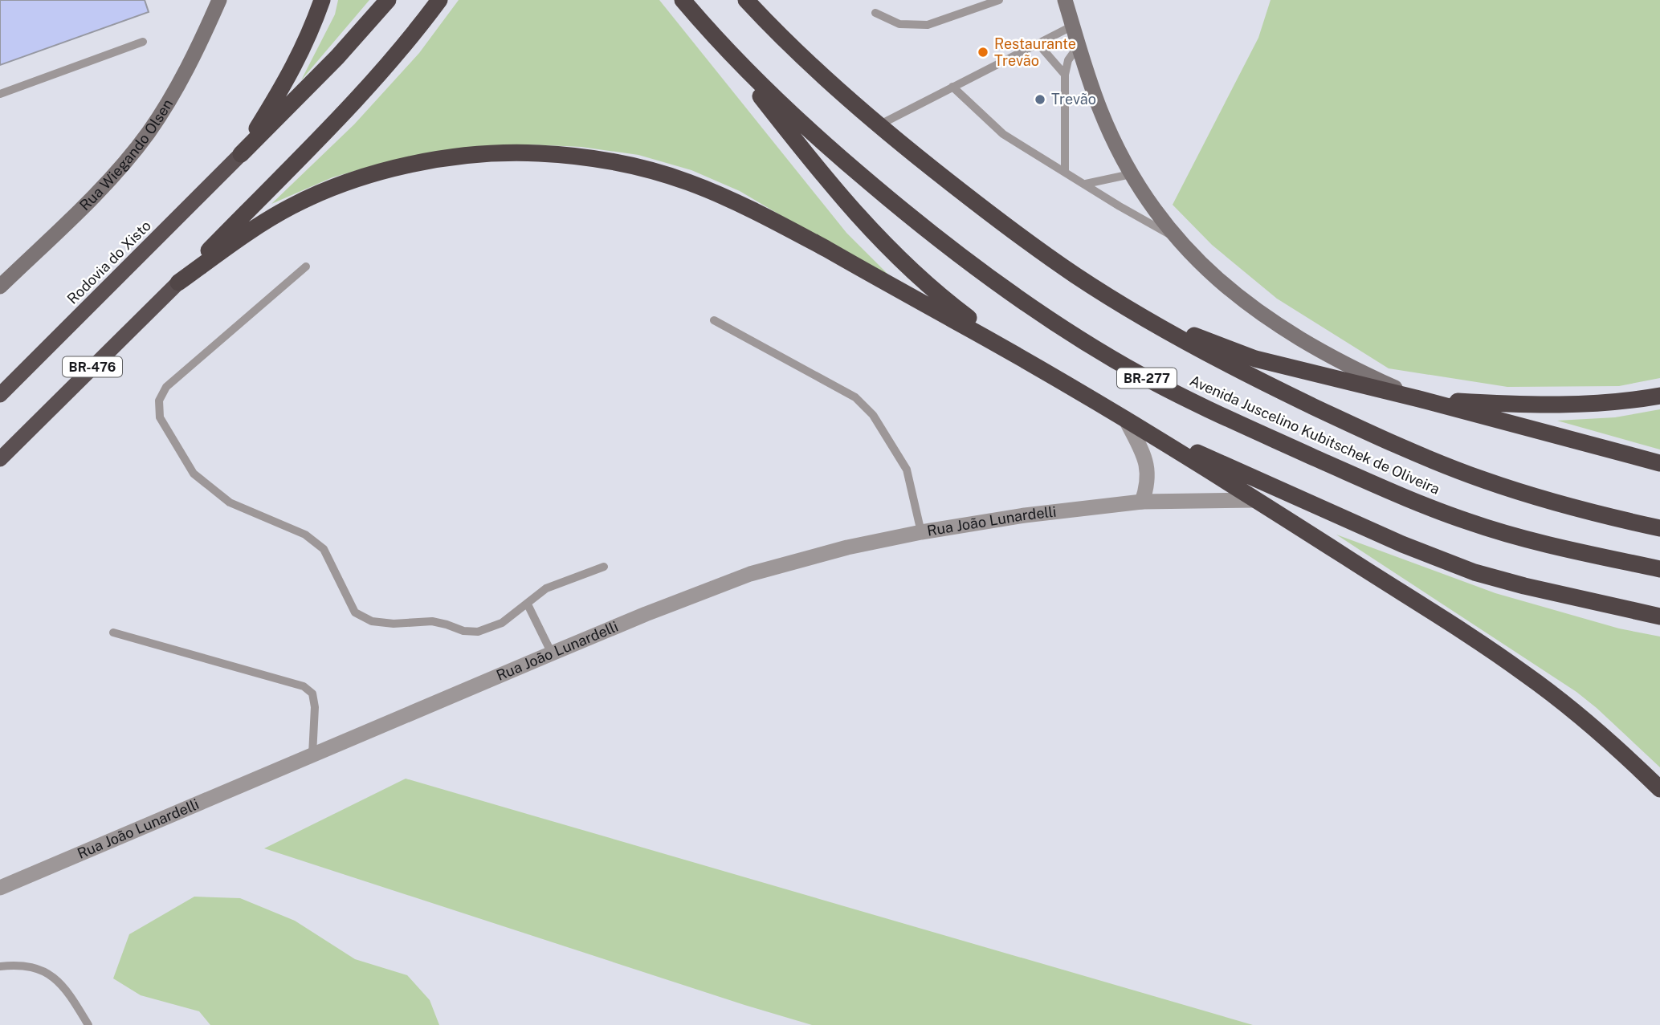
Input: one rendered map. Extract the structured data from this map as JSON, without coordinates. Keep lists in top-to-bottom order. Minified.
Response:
{"streets":{"highway":["Rodovia do Xisto","BR-476","BR-277","Avenida Juscelino Kubitschek de Oliveira"],"main road":["Rua Wiegando Olsen"],"street":["Rua João Lunardelli"]},"places":["Restaurante Trevão","Trevão"]}
